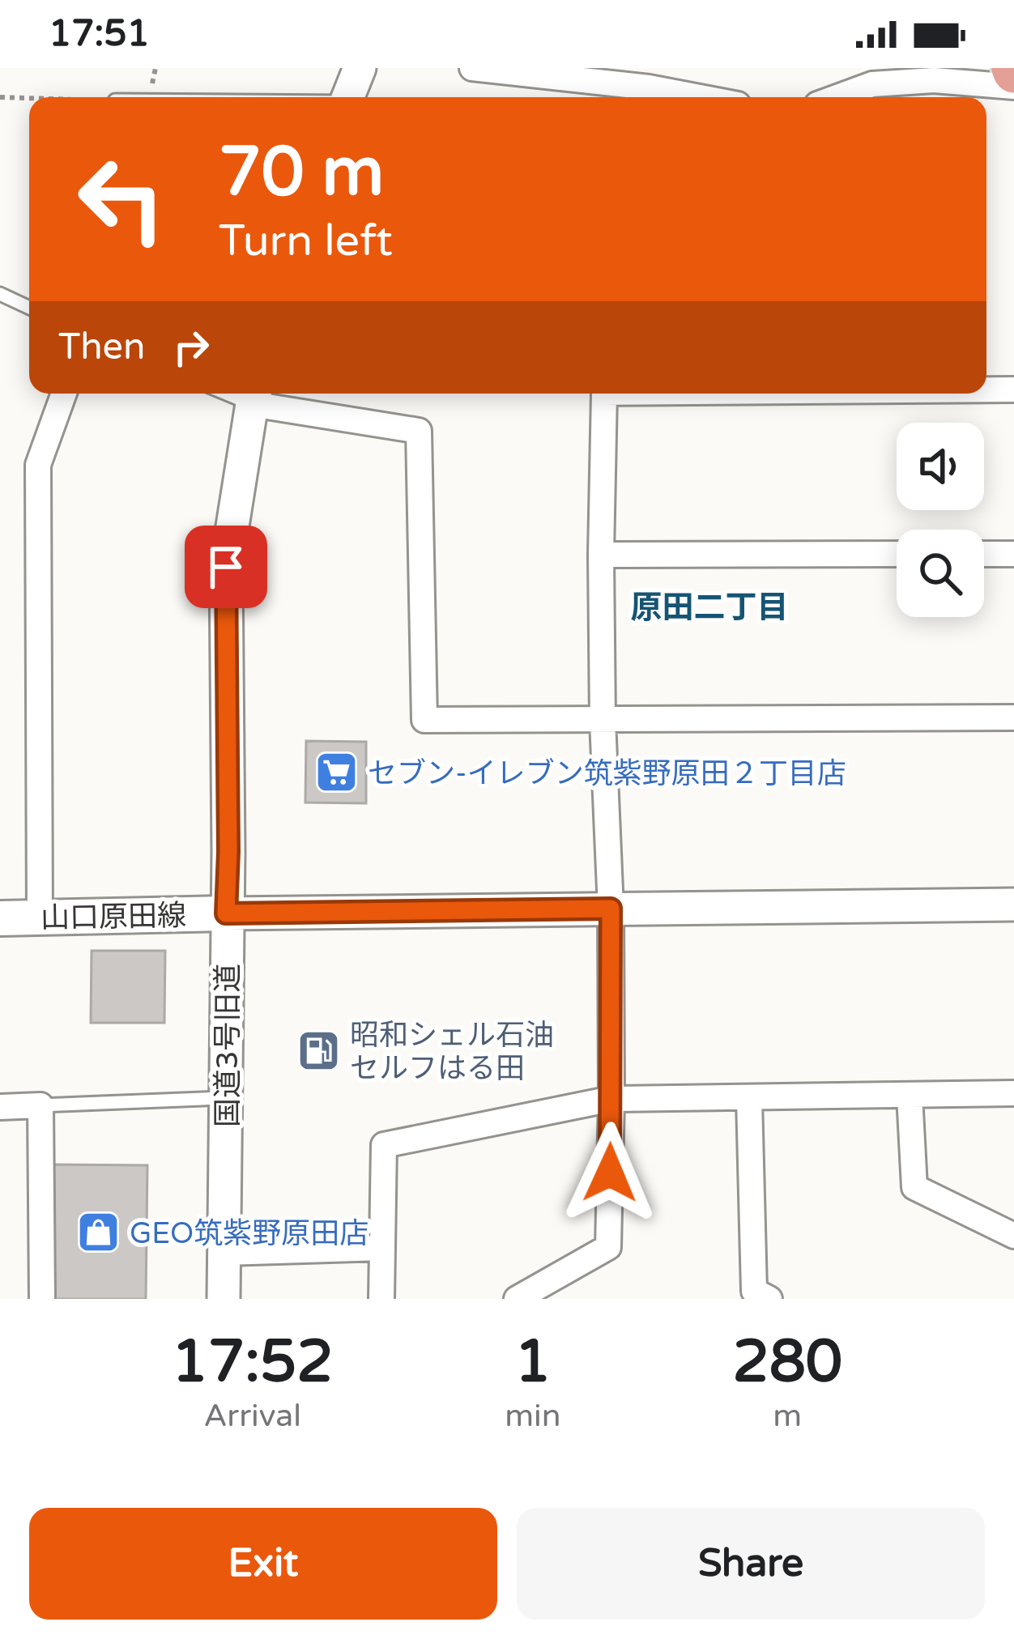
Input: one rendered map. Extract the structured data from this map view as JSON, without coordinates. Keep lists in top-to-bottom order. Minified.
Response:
{"streets":{"main road":["山口原田線"],"street":["国道3号旧道"]},"crossings":[["山口原田線","国道3号旧道"]],"districts":["原田二丁目"],"places":{"supermarket":["セブン-イレブン筑紫野原田２丁目店"],"fuel station":["昭和シェル石油 セルフはる田"],"shop":["GEO筑紫野原田店"]},"page":{"status":"17:51","turn":["70 m","Turn left"],"then":"Then","eta":["17:52","Arrival","1","min","280","m"],"buttons":["Exit","Share"]}}
